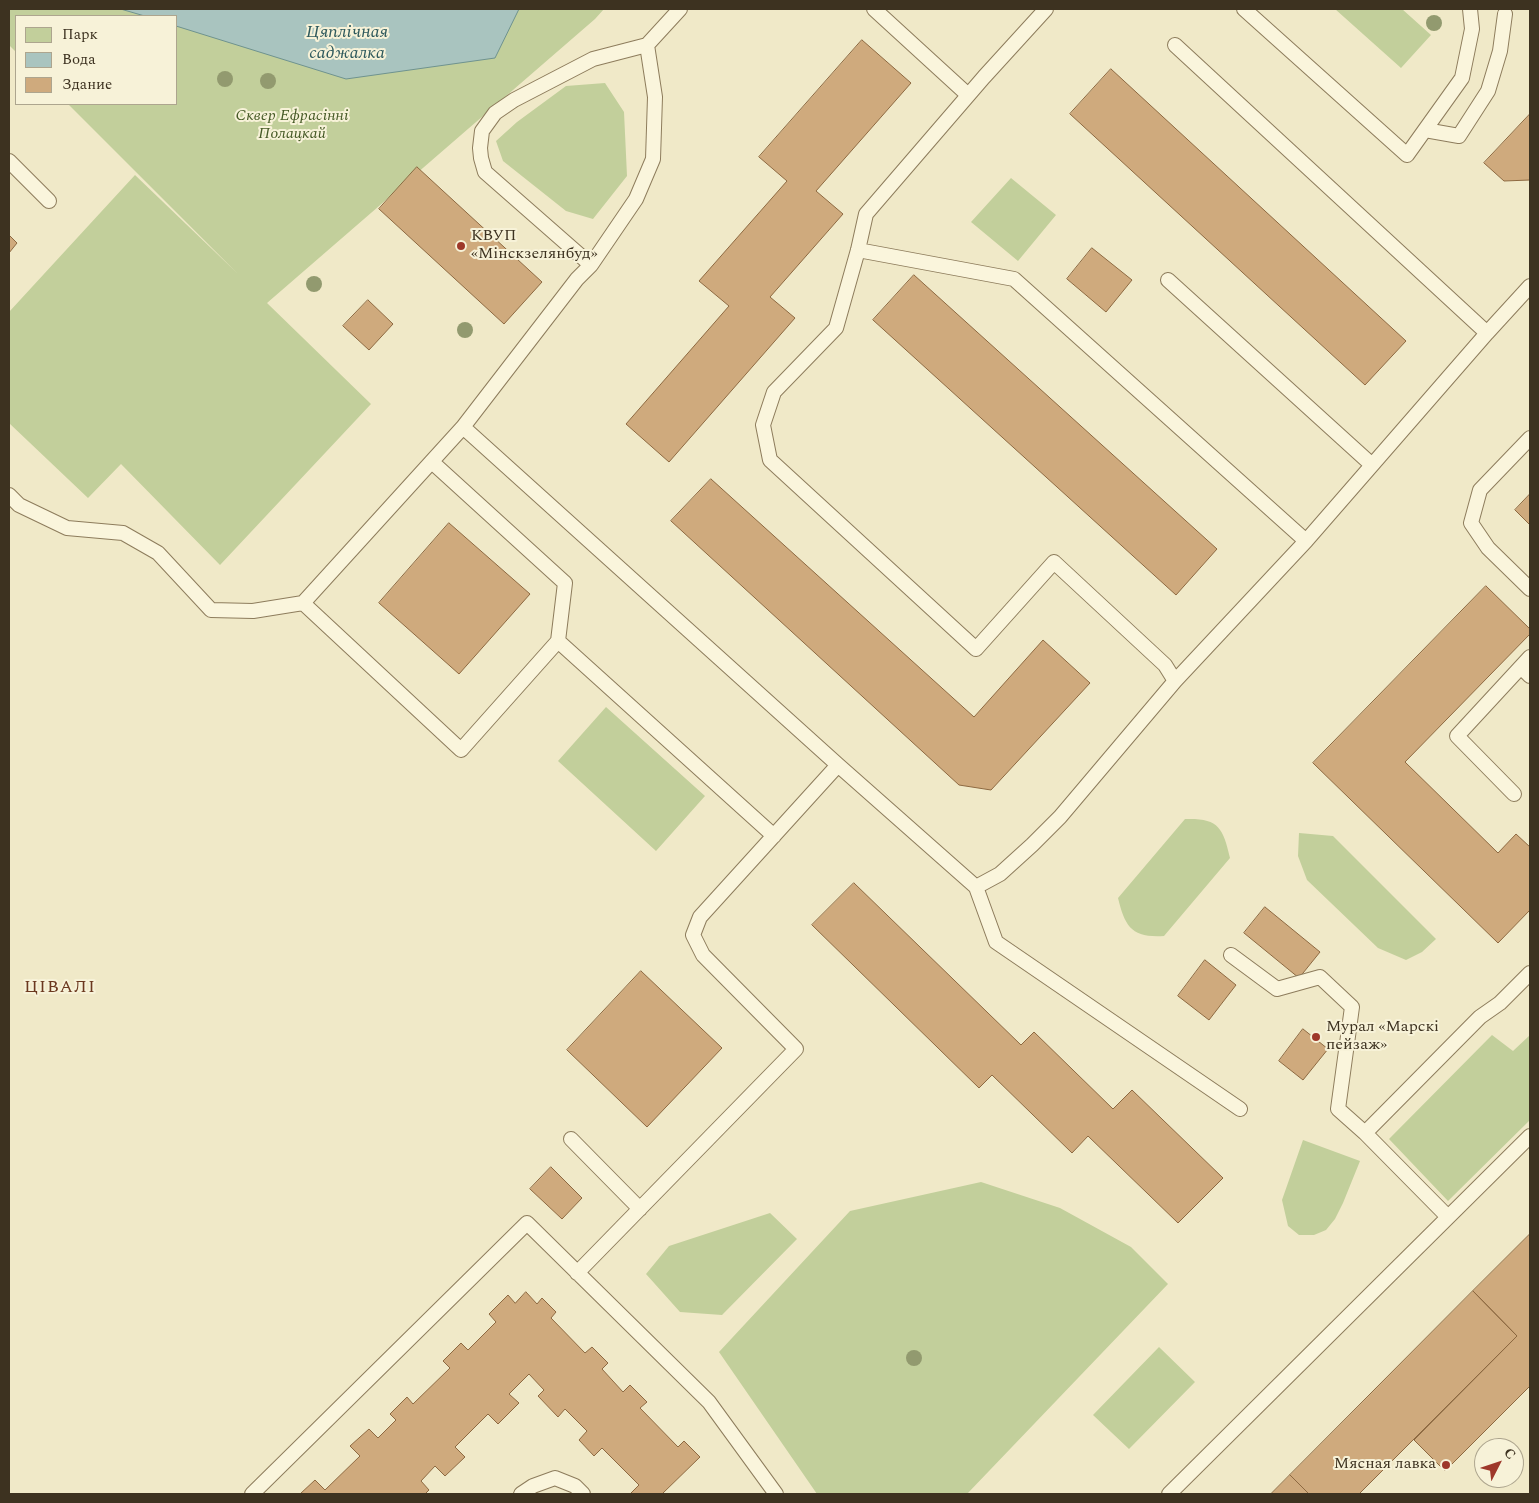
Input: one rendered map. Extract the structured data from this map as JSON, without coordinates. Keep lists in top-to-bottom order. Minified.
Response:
{"districts":["ЦІВАЛІ"],"water":["Цяплічная саджалка"],"parks":["Сквер Ефрасінні Полацкай"],"places":["КВУП «Мінскзелянбуд»","Мурал «Марскі пейзаж»","Мясная лавка"],"legend":["Парк","Вода","Здание"],"north":"top right"}
